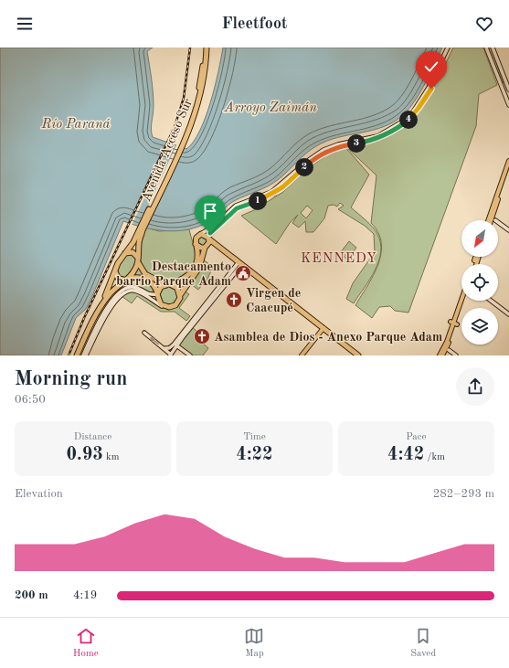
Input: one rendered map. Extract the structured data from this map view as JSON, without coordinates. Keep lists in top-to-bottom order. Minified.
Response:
{"streets":{"highway":["Avenida Acceso Sur"]},"districts":["KENNEDY"],"water":["Arroyo Zaimán","Río Paraná"],"places":{"public building":["Destacamento barrio Parque Adam"],"church":["Virgen de Caacupé","Asamblea de Dios - Anexo Parque Adam"]},"north":"bottom left","page":{"header":"Fleetfoot","pins":["4","3","2","1"],"heading":["Morning run","06:50"],"stats":[["Distance","0.93 km"],["Time","4:22"],["Pace","4:42 /km"]],"chart":["Elevation","282–293 m"],"list":[{"name":"200 m","note":"4:19"}],"tabs":["Home","Map","Saved"]}}
